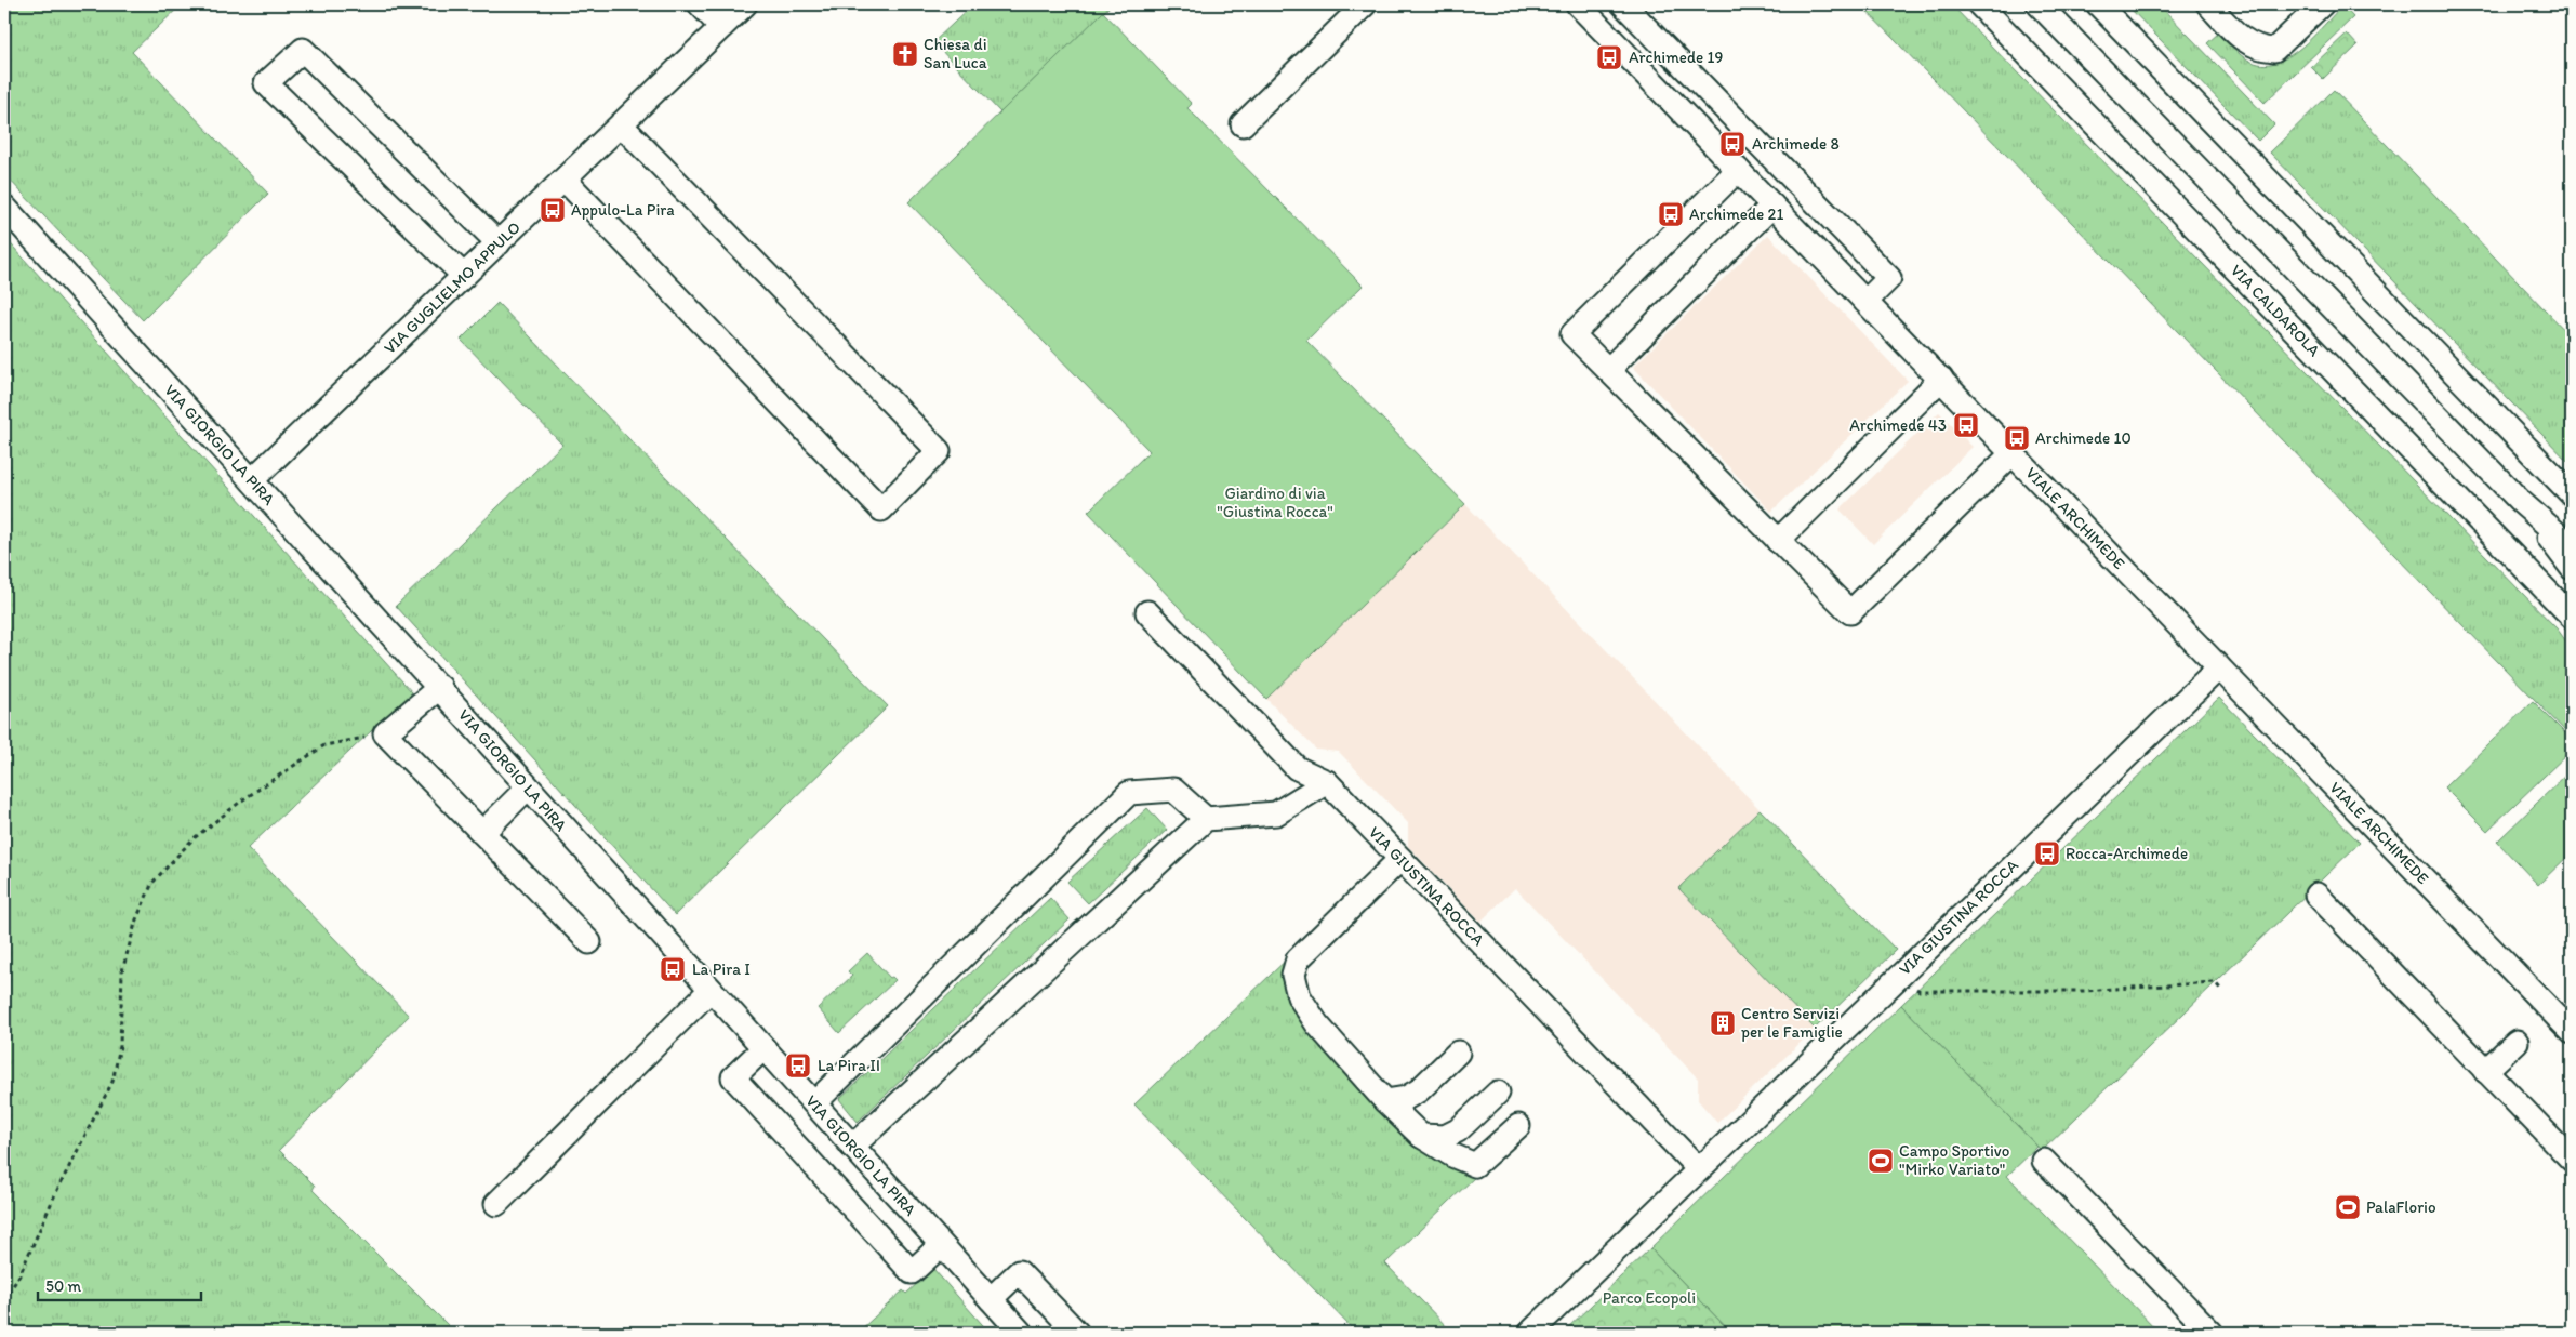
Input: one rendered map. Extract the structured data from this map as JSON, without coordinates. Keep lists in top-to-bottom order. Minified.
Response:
{"streets":{"street":["VIA GUGLIELMO APPULO","VIA CALDAROLA","VIA GIORGIO LA PIRA","VIALE ARCHIMEDE","VIA GIUSTINA ROCCA"]},"crossings":[["VIA GUGLIELMO APPULO","VIA GIORGIO LA PIRA"],["VIALE ARCHIMEDE","VIA GIUSTINA ROCCA"]],"parks":["Giardino di via \"Giustina Rocca\"","Parco Ecopoli"],"places":{"church":["Chiesa di San Luca"],"bus stop":["Archimede 19","Archimede 8","Appulo-La Pira","Archimede 21","Archimede 43","Archimede 10","Rocca-Archimede","La Pira I","La Pira II"],"building":["Centro Servizi per le Famiglie"],"sports":["Campo Sportivo \"Mirko Variato\"","PalaFlorio"]},"scale_bar":"50 m"}
